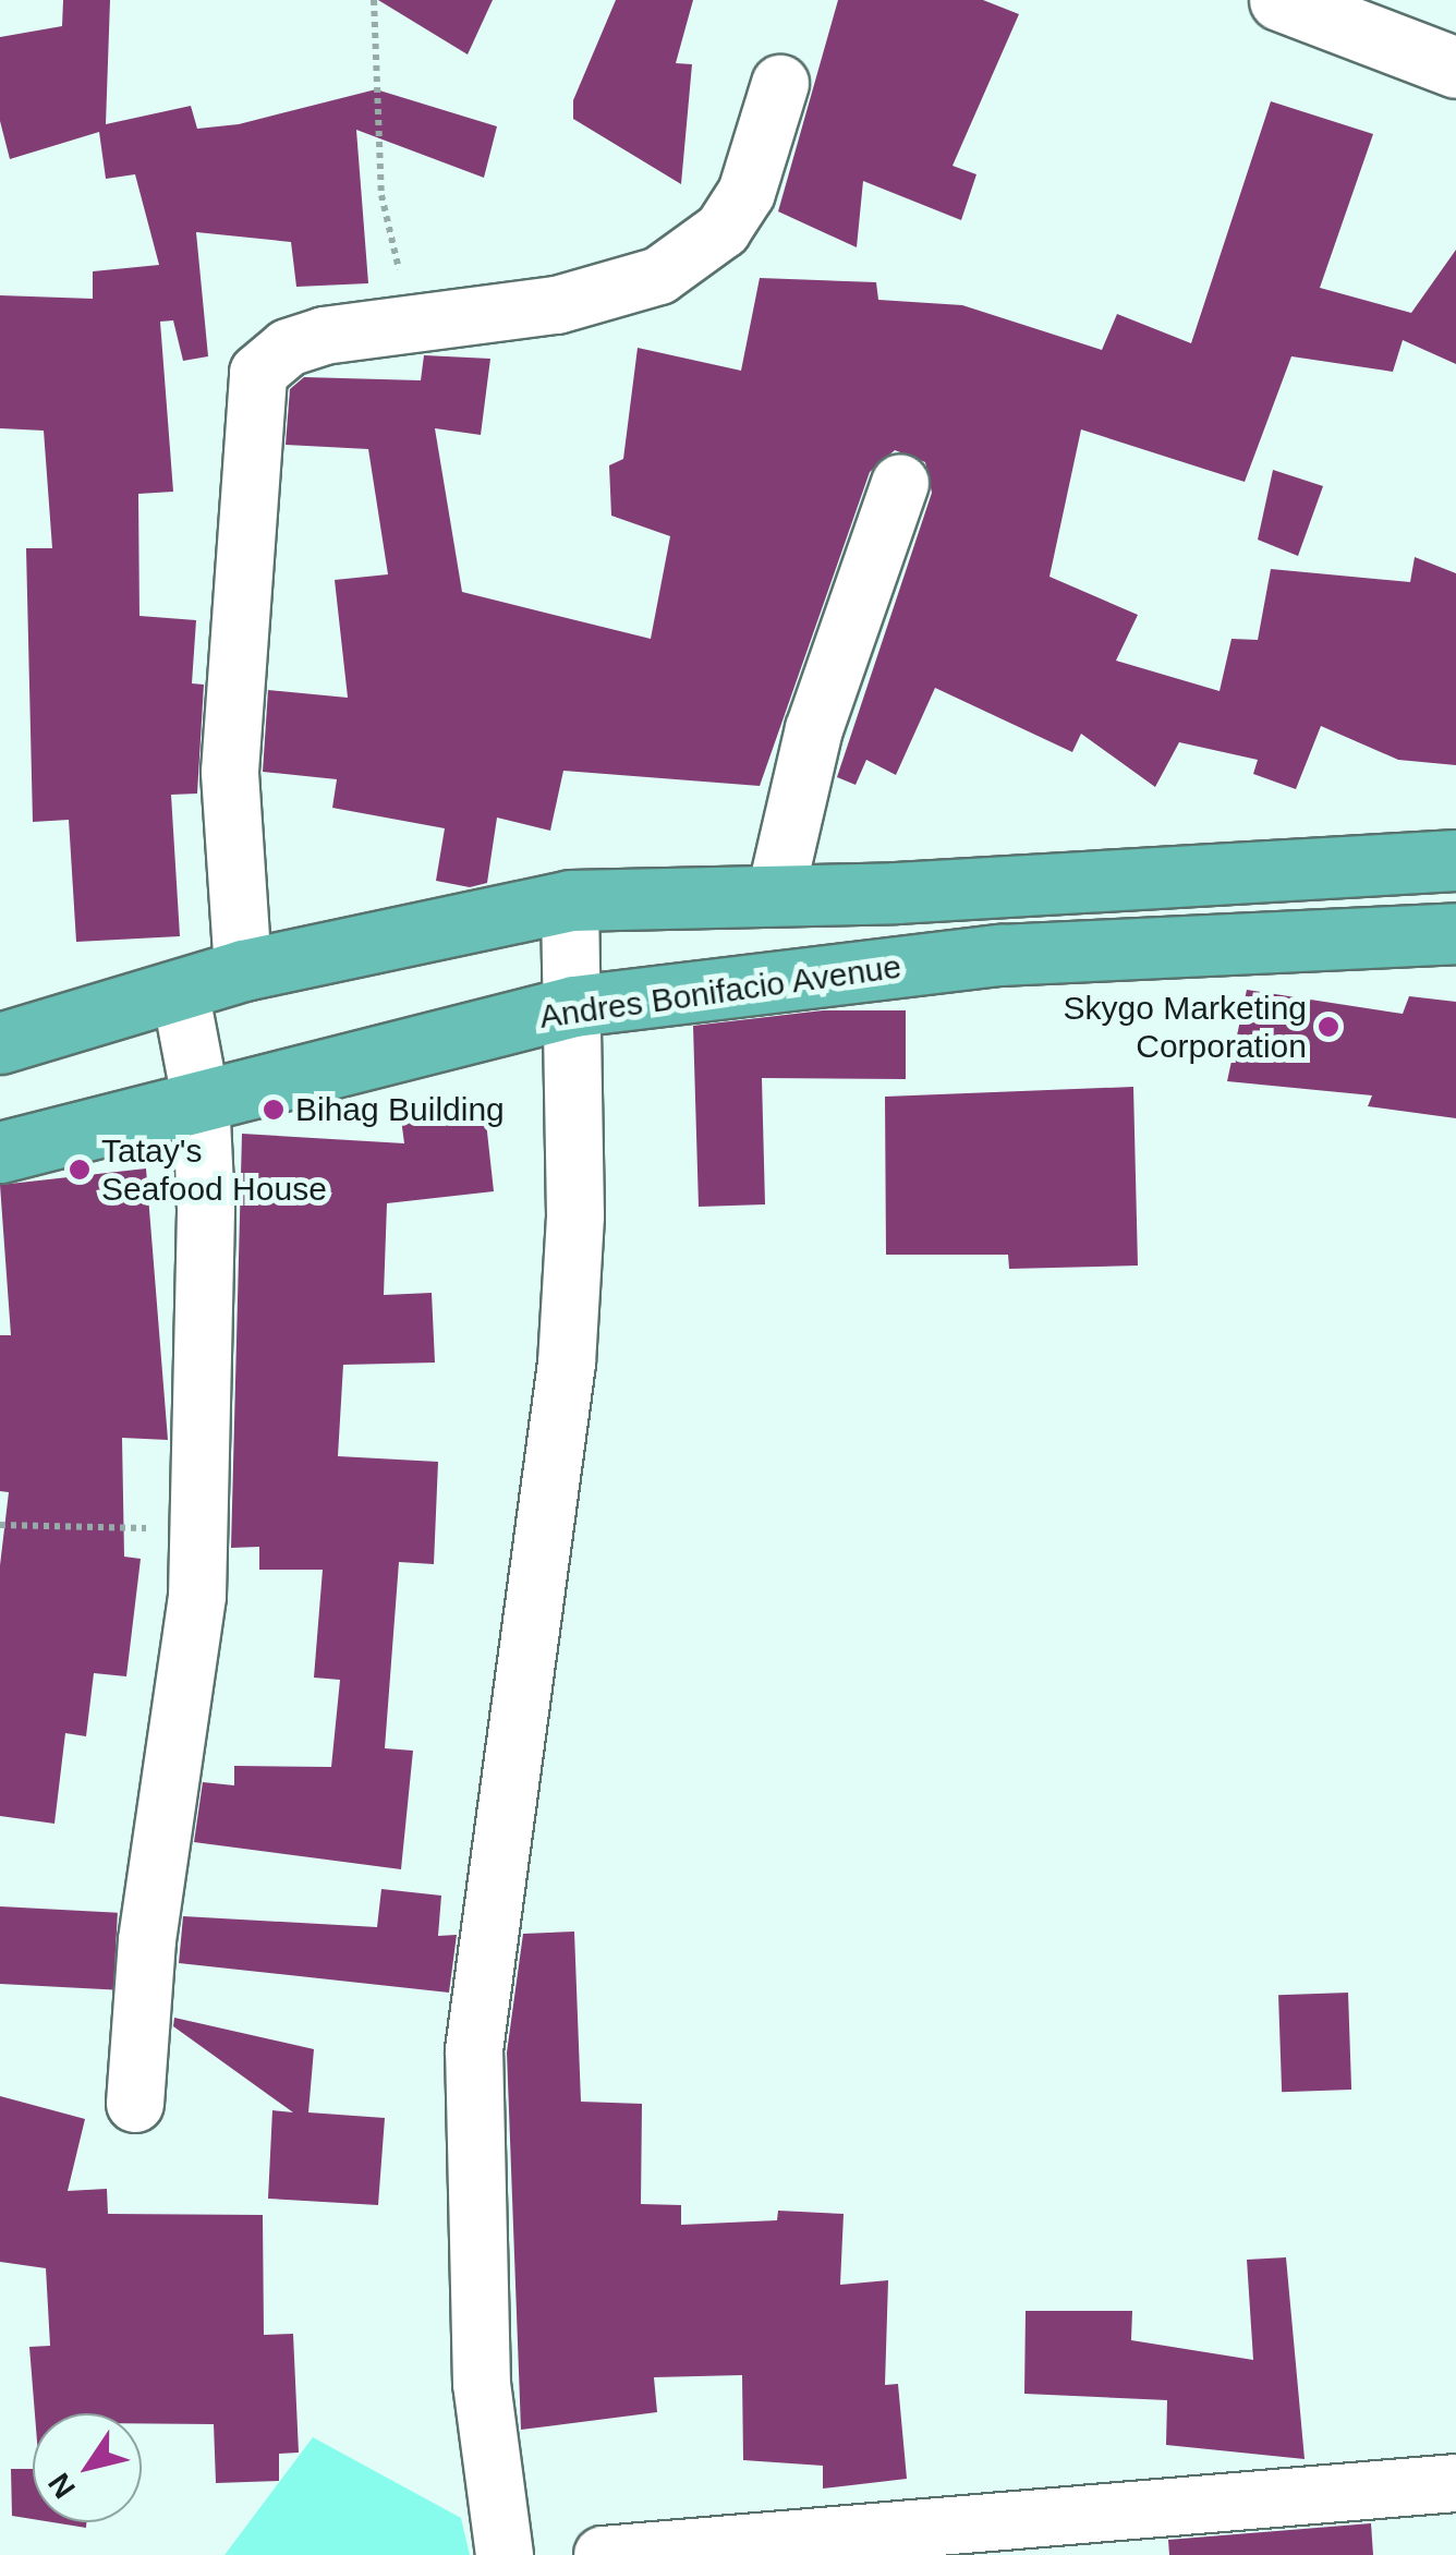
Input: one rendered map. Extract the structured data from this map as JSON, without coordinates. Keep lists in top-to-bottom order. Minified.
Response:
{"streets":{"highway":["Andres Bonifacio Avenue"]},"places":["Skygo Marketing Corporation","Bihag Building","Tatay's Seafood House"],"north":"bottom left"}
